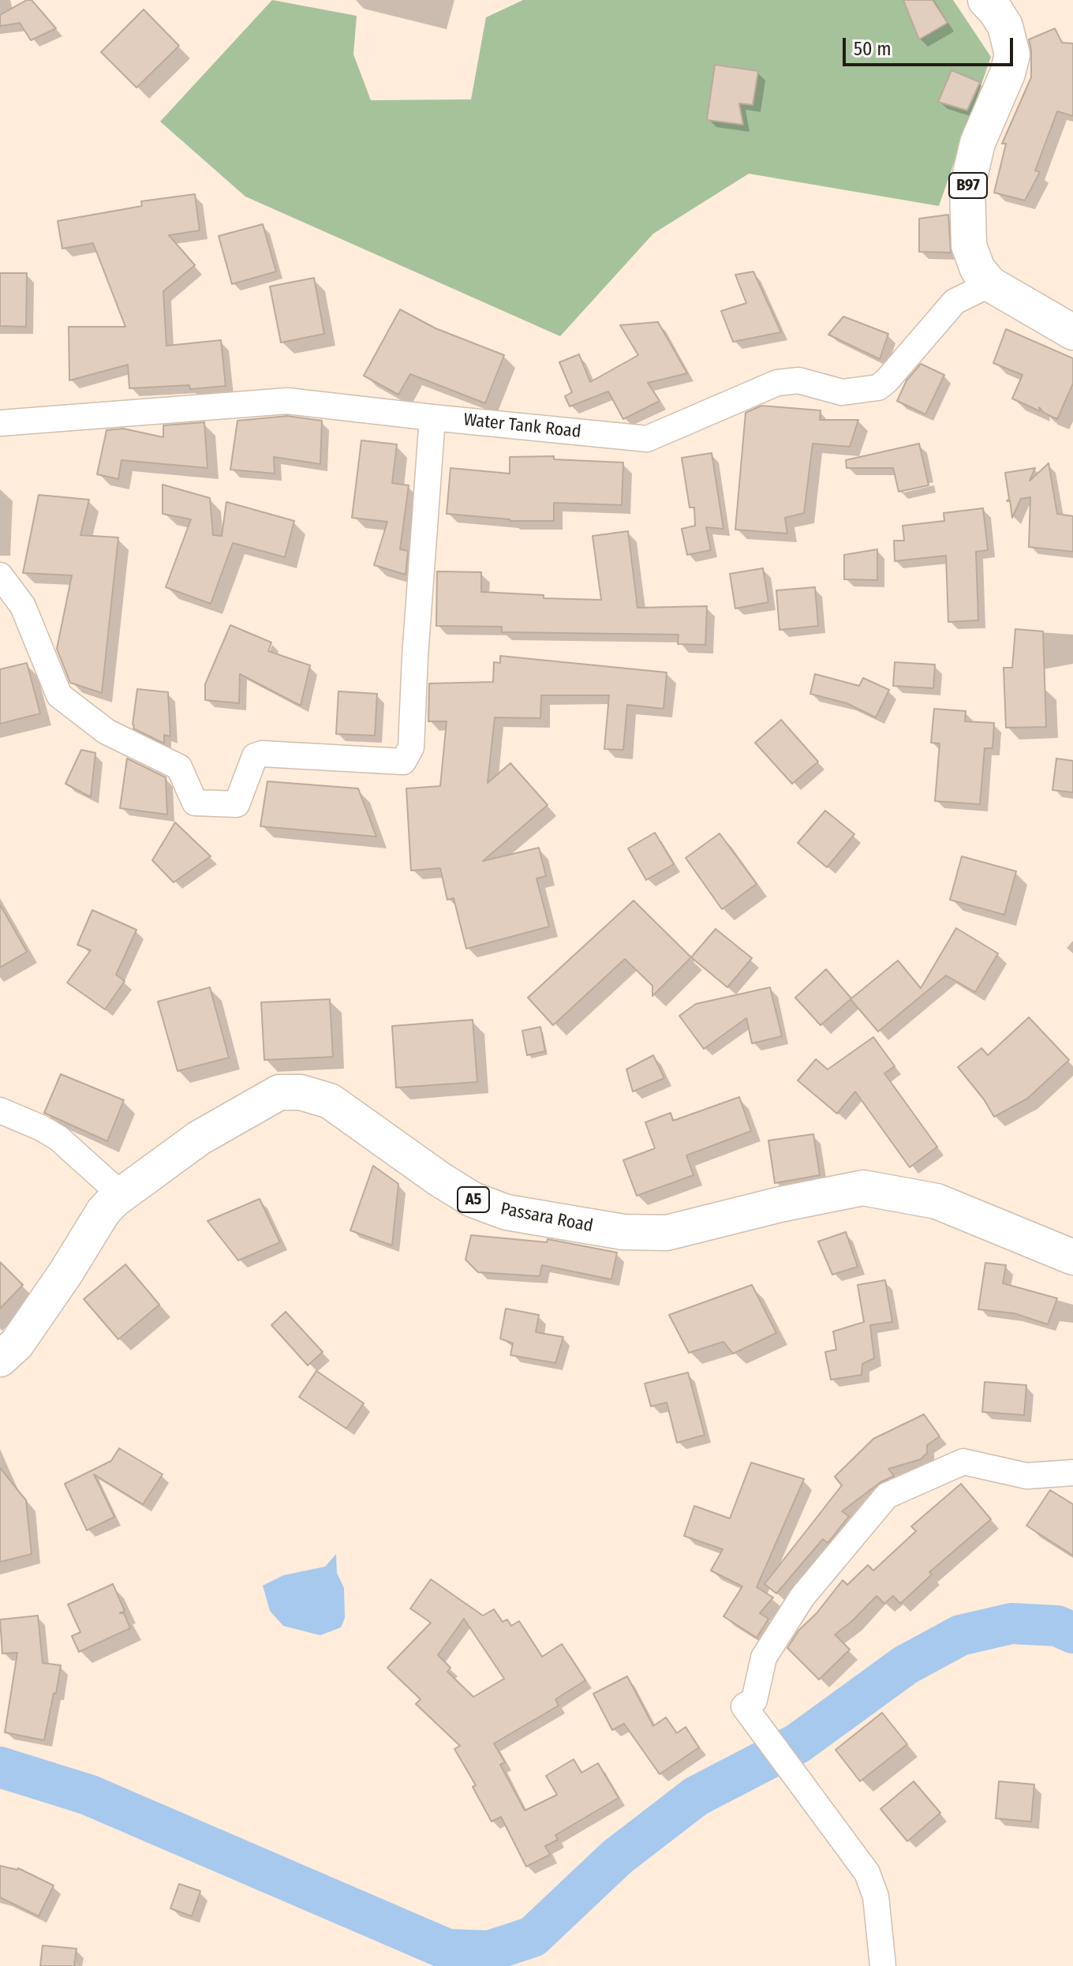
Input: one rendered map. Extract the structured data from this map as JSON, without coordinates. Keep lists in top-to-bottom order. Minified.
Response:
{"streets":{"main road":["B97","A5","Passara Road"],"street":["Water Tank Road"]},"crossings":[["B97","Water Tank Road"]],"scale_bar":"50 m"}
